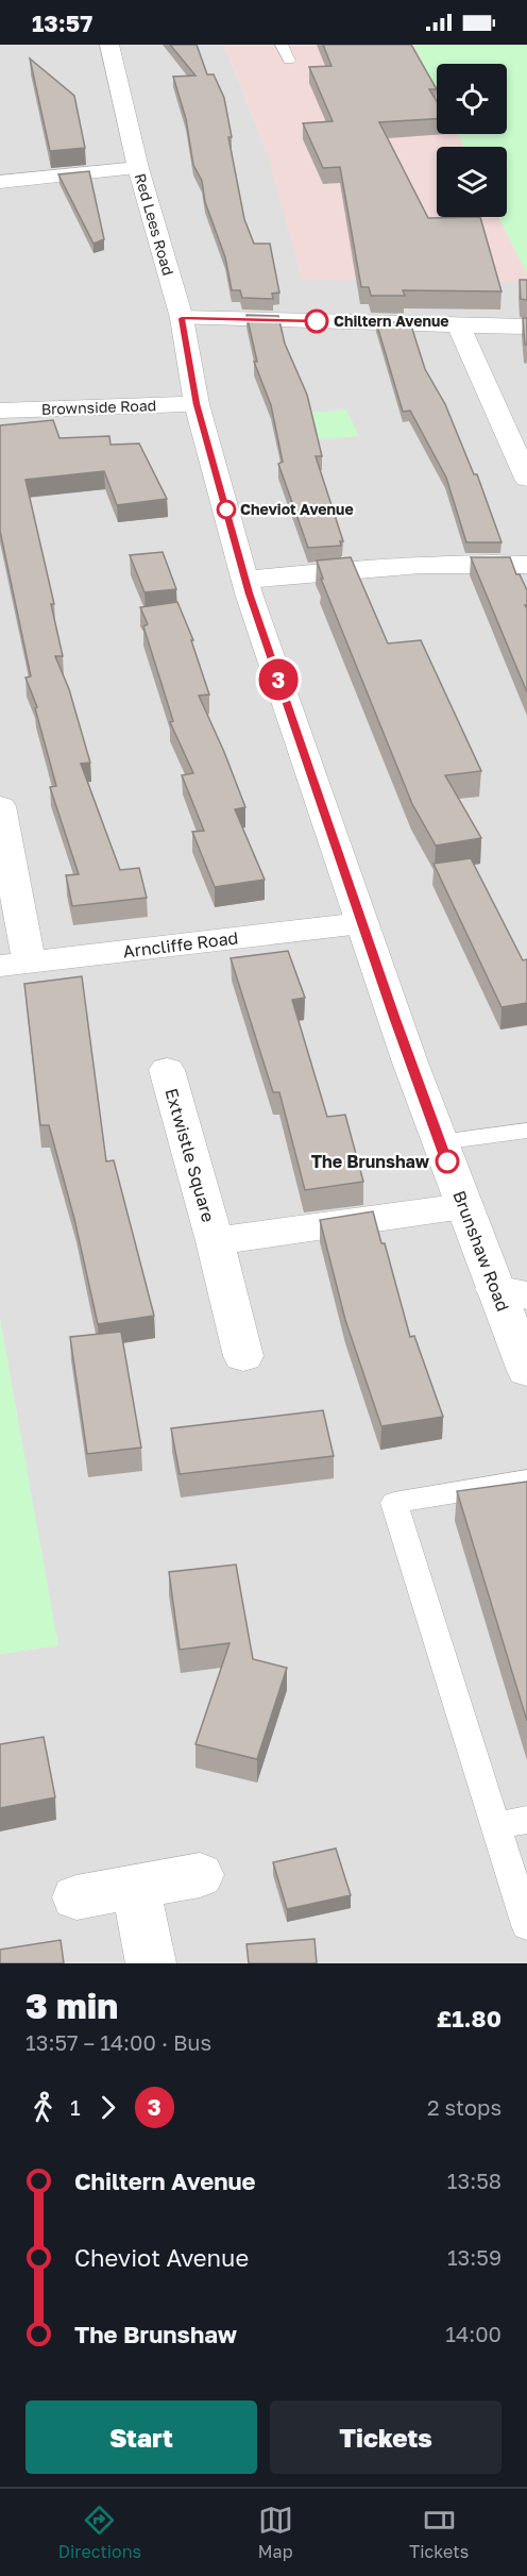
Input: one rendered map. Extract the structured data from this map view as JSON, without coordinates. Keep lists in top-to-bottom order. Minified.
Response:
{"streets":{"street":["Red Lees Road","Brownside Road","Arncliffe Road","Extwistle Square","Brunshaw Road"]},"crossings":[["Red Lees Road","Brownside Road"],["Red Lees Road","Brunshaw Road"],["Brownside Road","Brunshaw Road"],["Arncliffe Road","Brunshaw Road"],["Extwistle Square","Brunshaw Road"]],"places":["Chiltern Avenue","Cheviot Avenue","The Brunshaw"],"lines":["bus line 3"],"page":{"status":"13:57","on_map":"3","heading":["3 min","13:57 – 14:00 · Bus","£1.80"],"legs":["1","3","2 stops"],"list":[{"name":"Chiltern Avenue","value":"13:58"},{"name":"Cheviot Avenue","value":"13:59"},{"name":"The Brunshaw","value":"14:00"}],"buttons":["Start","Tickets"],"tabs":["Directions","Map","Tickets"]}}
